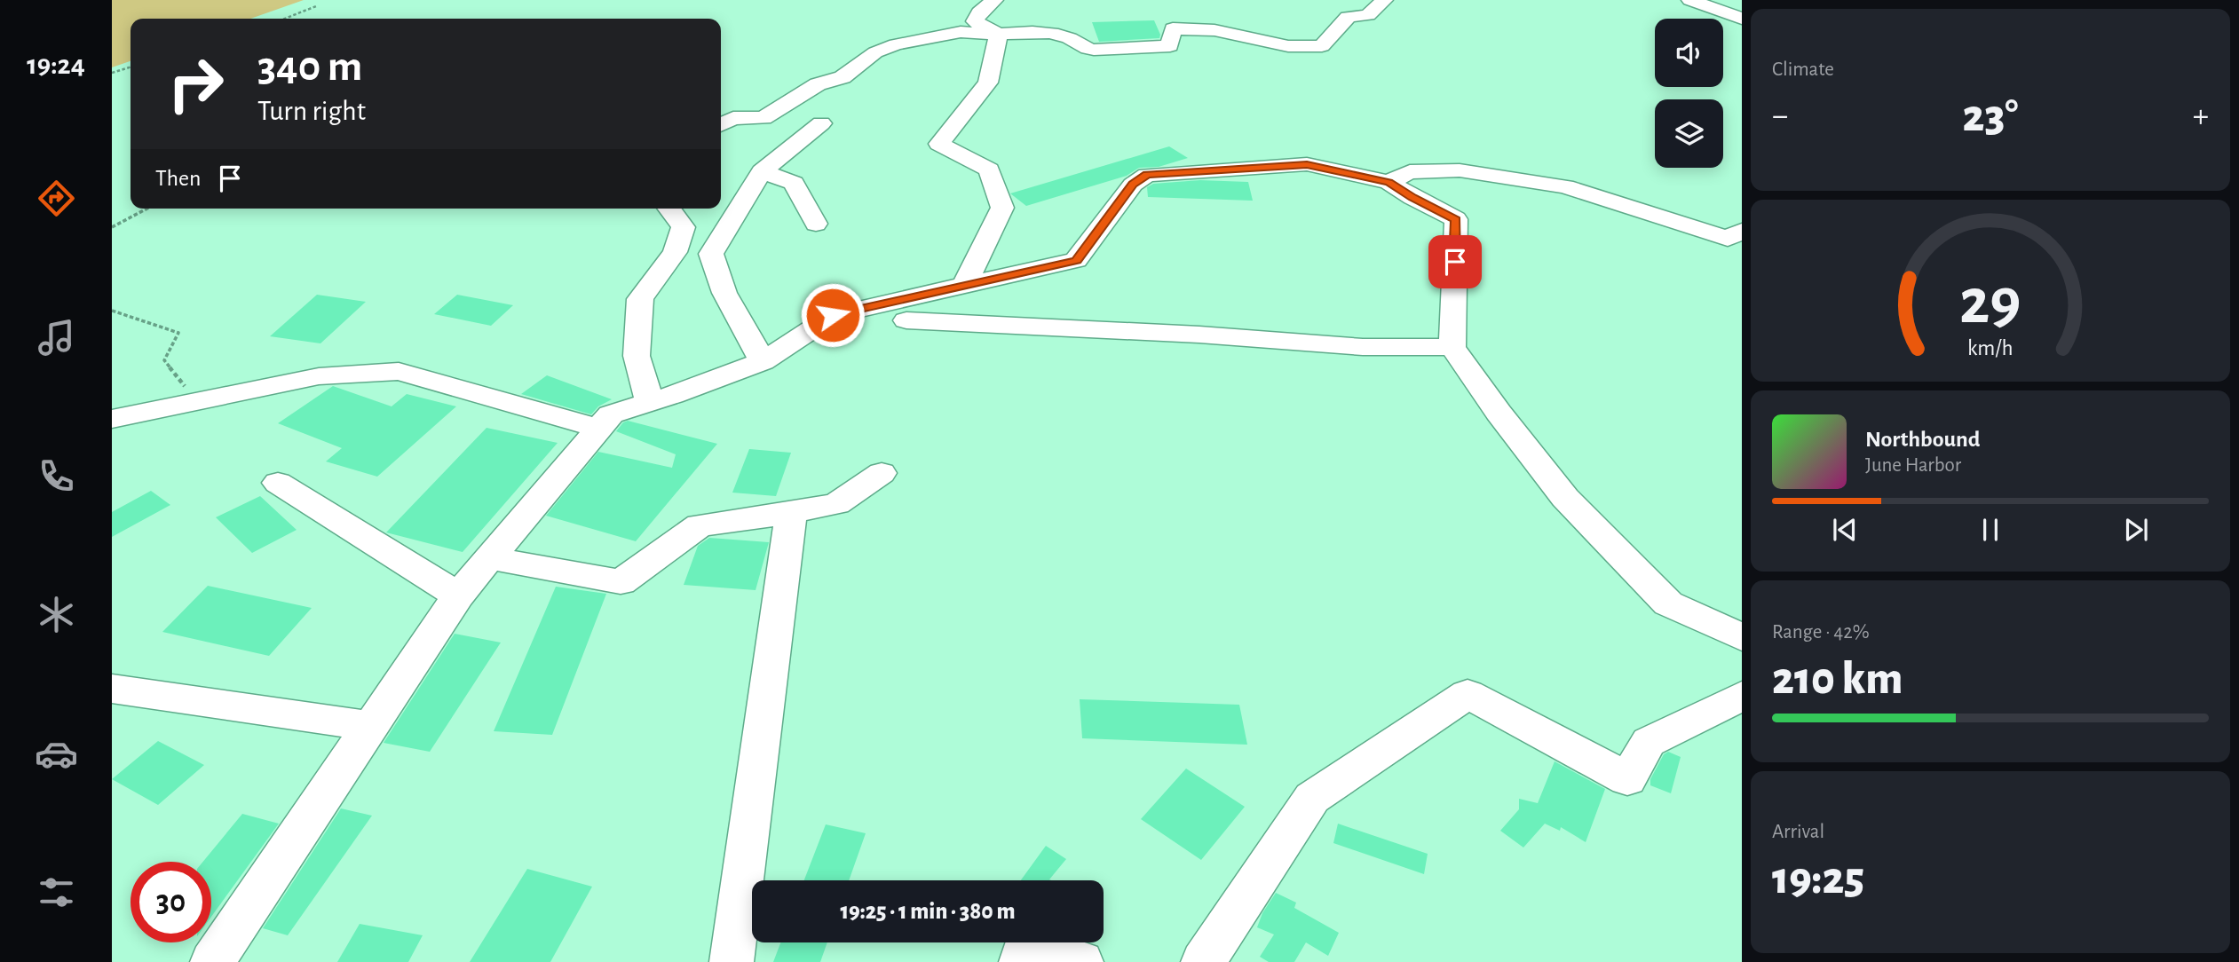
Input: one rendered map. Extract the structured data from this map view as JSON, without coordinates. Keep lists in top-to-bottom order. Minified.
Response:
{"page":{"tabs":"19:24","tile":["Climate",["Range · 42%","210 km"],["Arrival","19:25"]],"turn":["340 m","Turn right"],"heat":["−","23°","+"],"then":"Then","song":["Northbound","June Harbor"],"limit":"30","trip":"19:25 · 1 min · 380 m","gauge":["29","km/h"]}}
